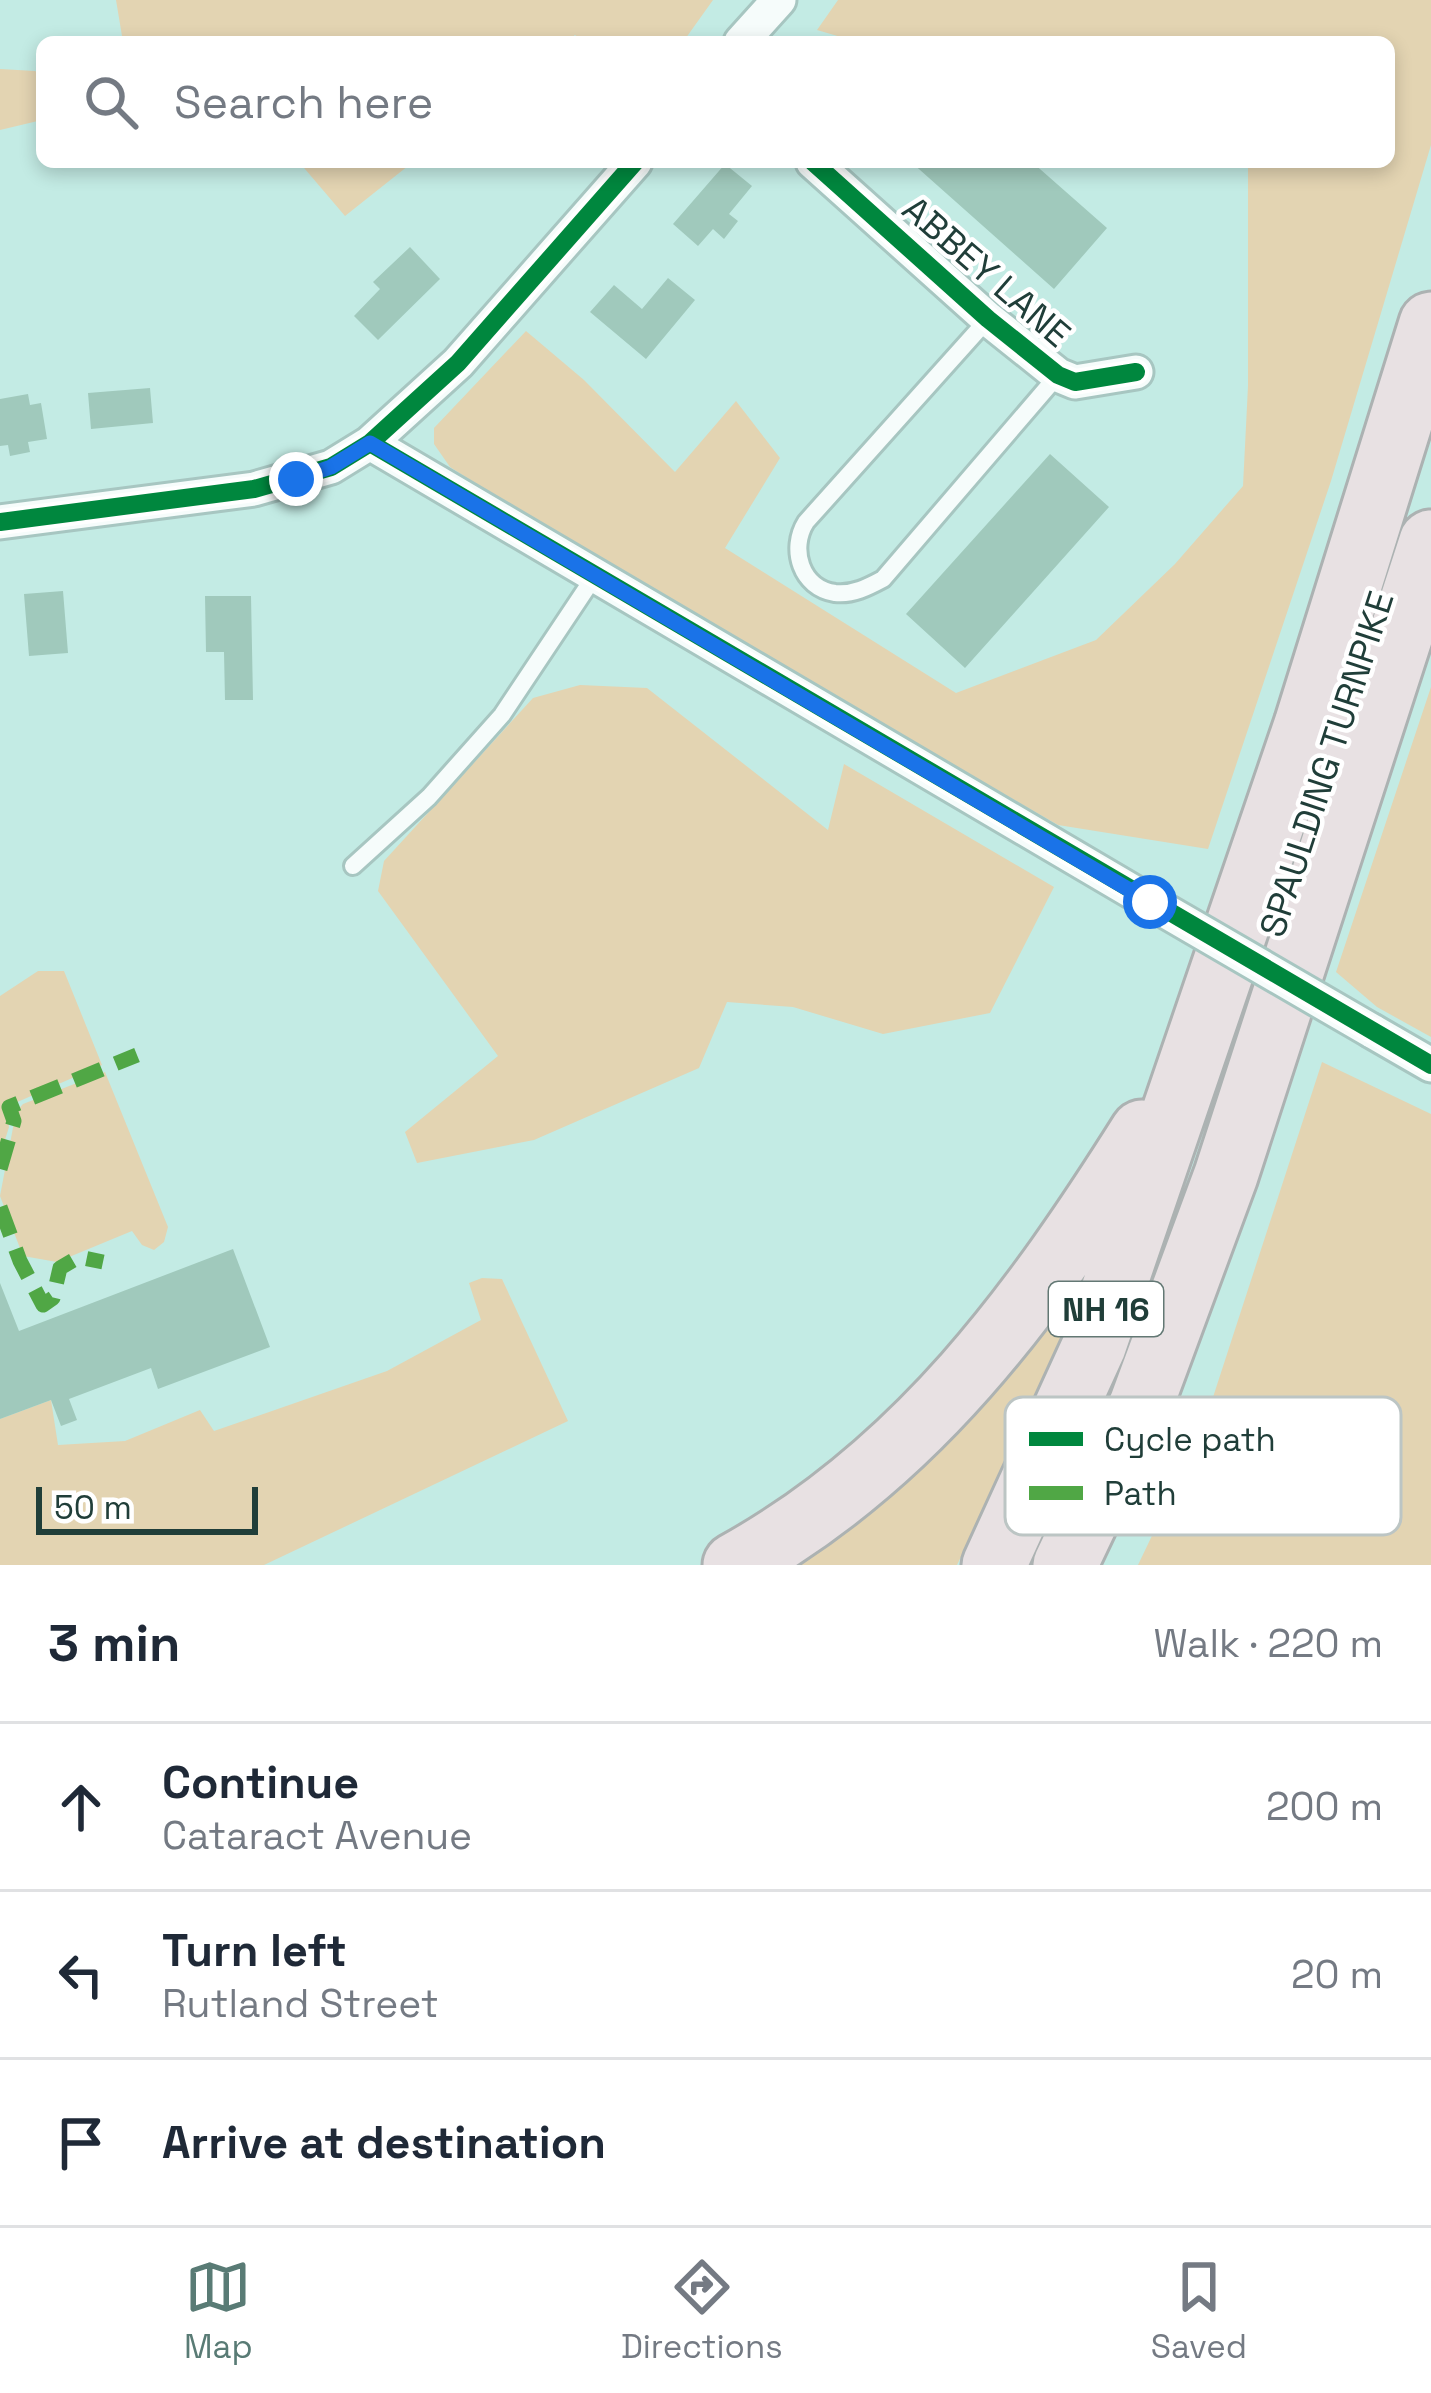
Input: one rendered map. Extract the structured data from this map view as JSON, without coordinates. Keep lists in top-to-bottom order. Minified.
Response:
{"streets":{"highway":["SPAULDING TURNPIKE","NH 16"],"street":["ABBEY LANE"]},"legend":["Cycle path","Path"],"scale_bar":"50 m","page":{"search":"Search here","scale":"50 m","heading":["3 min","Walk · 220 m"],"list":[["Continue","Cataract Avenue","200 m"],["Turn left","Rutland Street","20 m"],"Arrive at destination"],"nav":["Map","Directions","Saved"]}}
